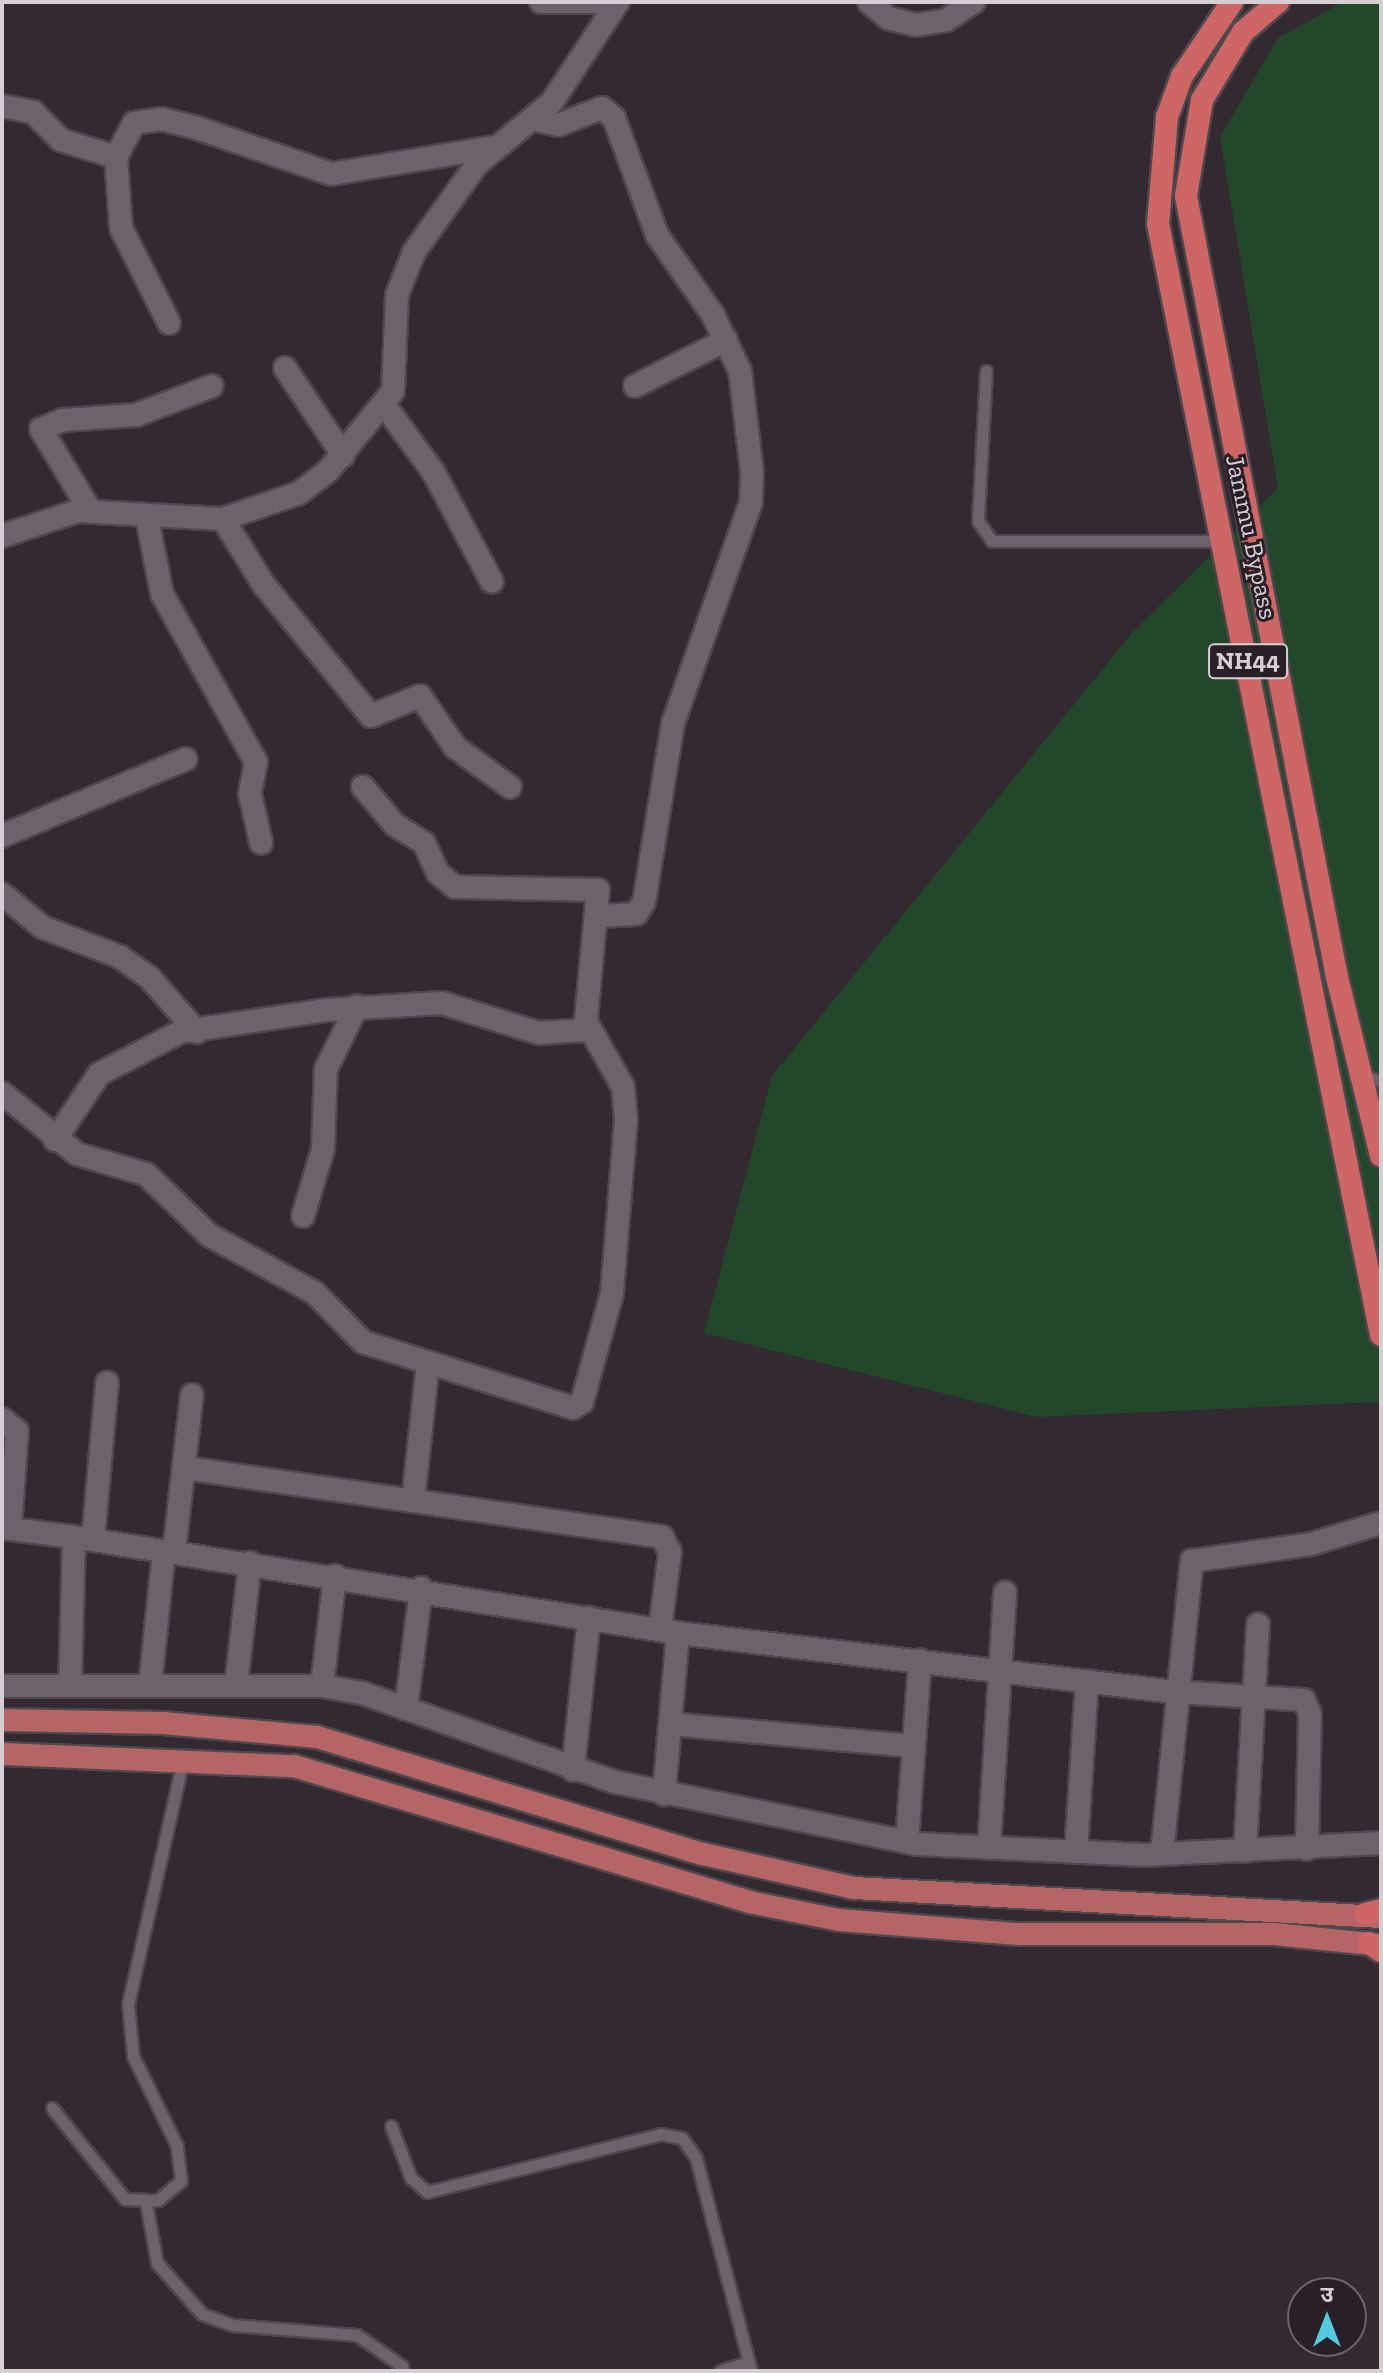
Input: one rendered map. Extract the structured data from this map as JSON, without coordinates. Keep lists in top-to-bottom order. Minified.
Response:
{"streets":{"highway":["Jammu Bypass","NH44"]},"north":"top"}
